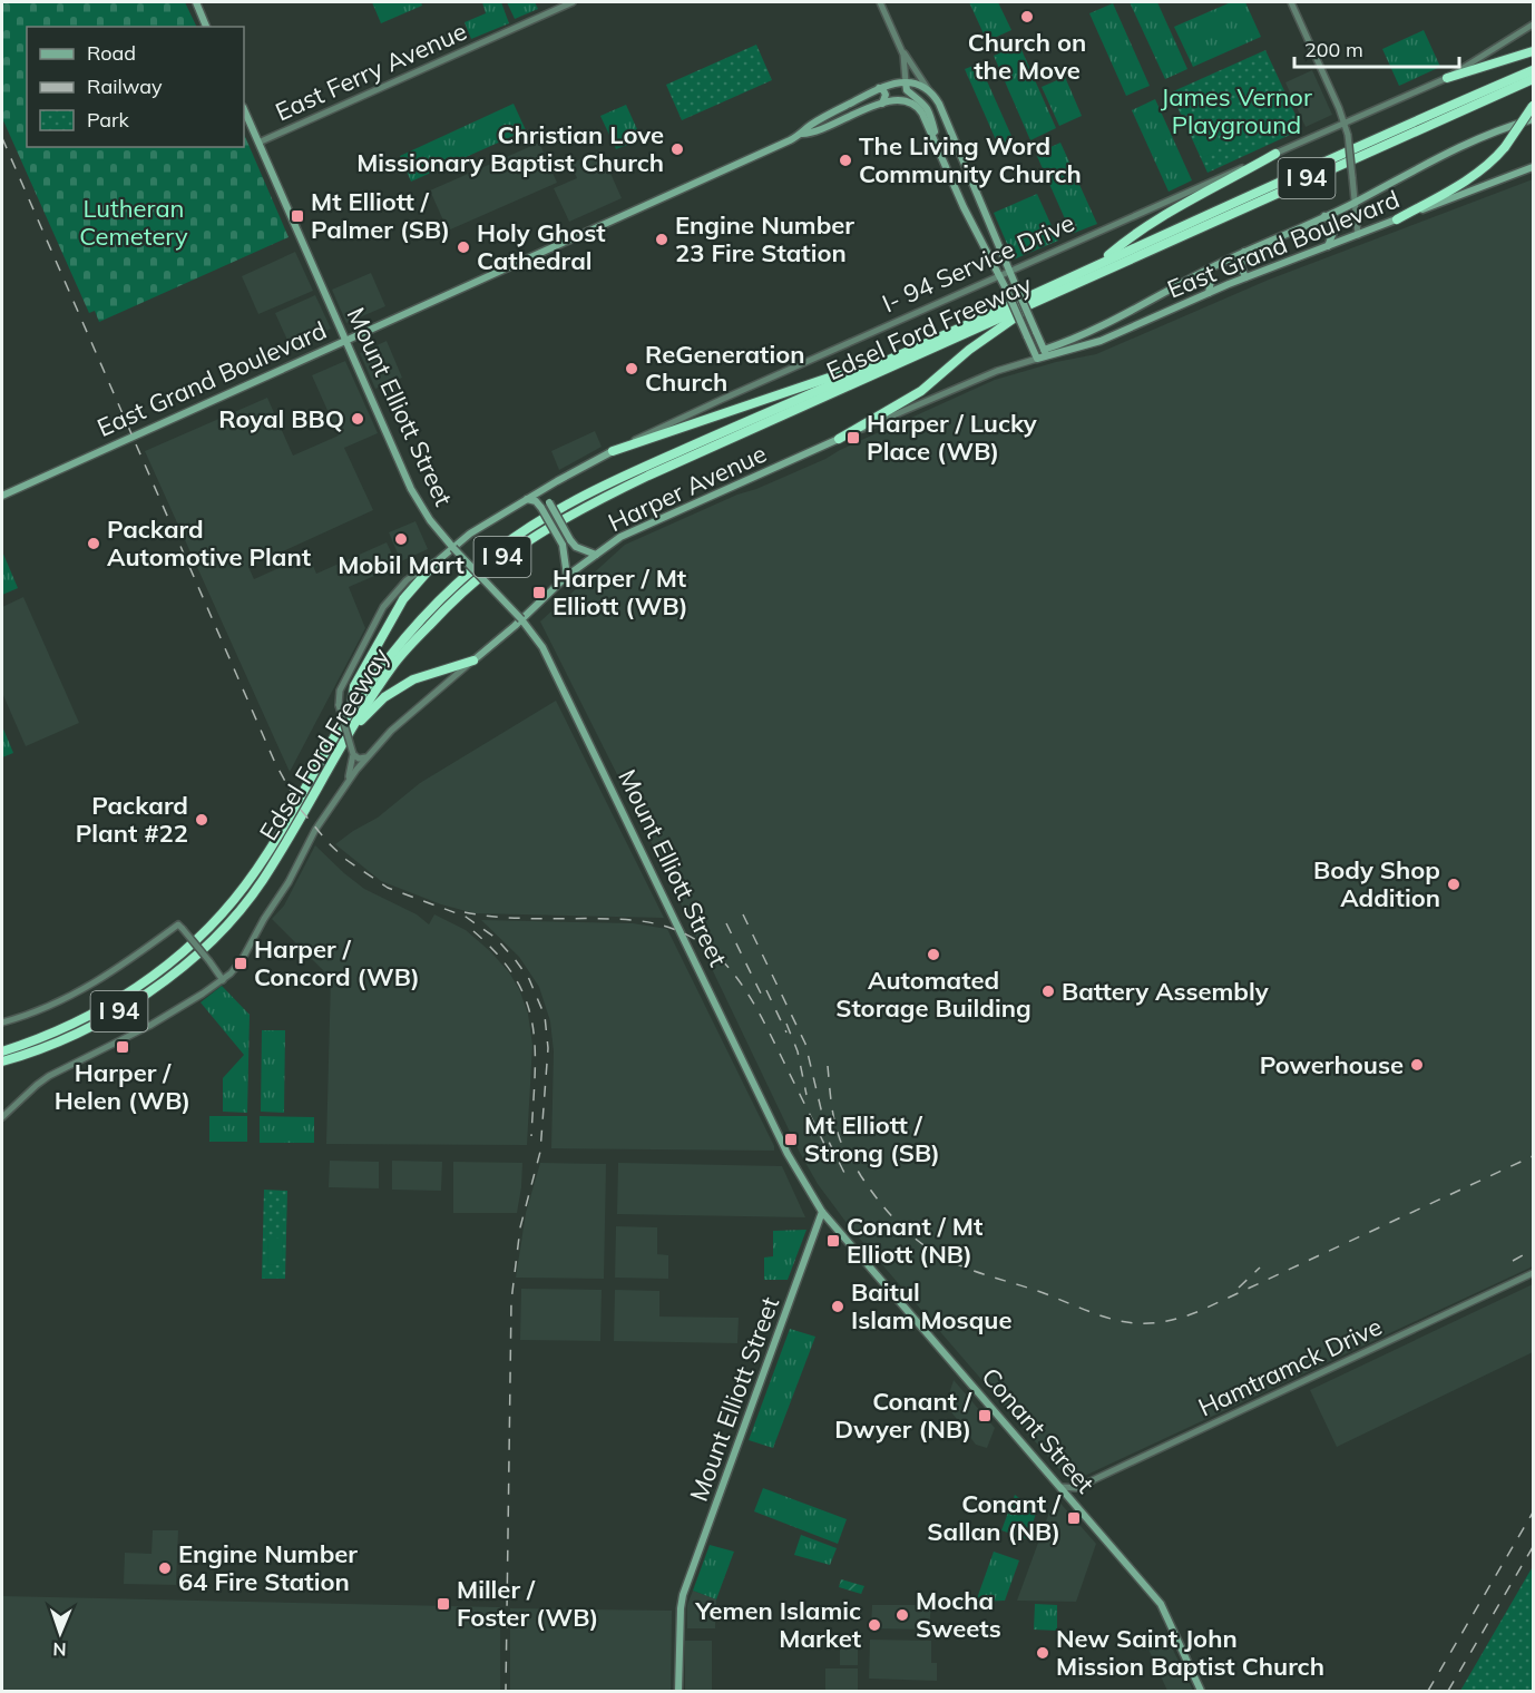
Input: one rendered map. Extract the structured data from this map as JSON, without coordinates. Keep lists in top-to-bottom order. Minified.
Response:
{"streets":{"highway":["I 94","Edsel Ford Freeway"],"main road":["East Grand Boulevard","Mount Elliott Street","Harper Avenue","Conant Street"],"street":["East Ferry Avenue","I- 94 Service Drive","Hamtramck Drive"]},"crossings":[["East Ferry Avenue","Mount Elliott Street"],["East Grand Boulevard","I- 94 Service Drive"],["East Grand Boulevard","Mount Elliott Street"],["East Grand Boulevard","Harper Avenue"],["Mount Elliott Street","Harper Avenue"],["Mount Elliott Street","Conant Street"],["Hamtramck Drive","Conant Street"]],"parks":["James Vernor Playground","Lutheran Cemetery"],"places":{"other":["Church on the Move","Christian Love Missionary Baptist Church","The Living Word Community Church","Engine Number 23 Fire Station","Holy Ghost Cathedral","ReGeneration Church","Royal BBQ","Mobil Mart","Packard Automotive Plant","Packard Plant #22","Body Shop Addition","Automated Storage Building","Battery Assembly","Powerhouse","Baitul Islam Mosque","Engine Number 64 Fire Station","Mocha Sweets","Yemen Islamic Market","New Saint John Mission Baptist Church"],"transit":["Mt Elliott / Palmer (SB)","Harper / Lucky Place (WB)","Harper / Mt Elliott (WB)","Harper / Concord (WB)","Harper / Helen (WB)","Mt Elliott / Strong (SB)","Conant / Mt Elliott (NB)","Conant / Dwyer (NB)","Conant / Sallan (NB)","Miller / Foster (WB)"]},"legend":["Road","Railway","Park"],"scale_bar":"200 m","north":"bottom"}
